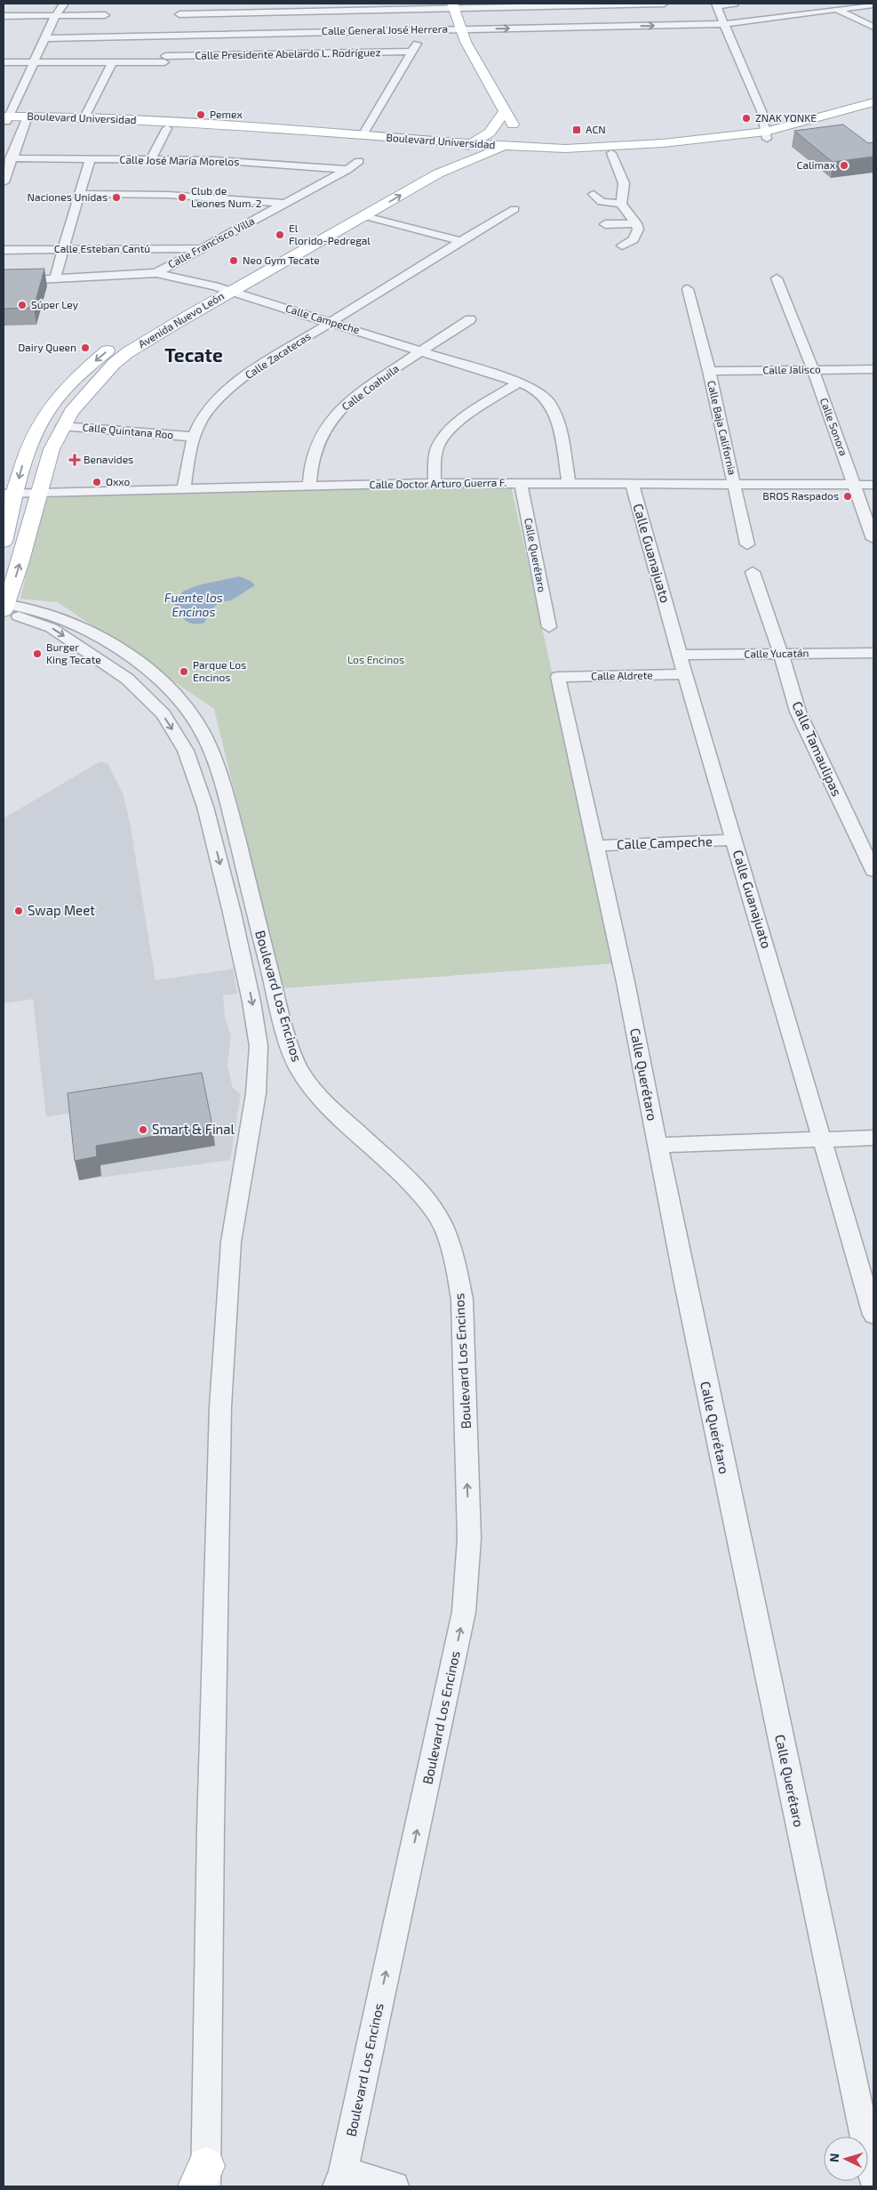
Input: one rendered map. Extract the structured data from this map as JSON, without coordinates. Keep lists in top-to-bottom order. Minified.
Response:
{"streets":{"main road":["Boulevard Universidad","Avenida Nuevo León"],"street":["Calle General José Herrera","Calle Presidente Abelardo L. Rodríguez","Calle José María Morelos","Calle Francisco Villa","Calle Esteban Cantú","Calle Campeche","Calle Zacatecas","Calle Jalisco","Calle Coahuila","Calle Sonora","Calle Baja California","Calle Quintana Roo","Calle Doctor Arturo Guerra F.","Calle Guanajuato","Calle Querétaro","Calle Yucatán","Calle Aldrete","Calle Tamaulipas","Boulevard Los Encinos"]},"crossings":[["Calle General José Herrera","Calle Presidente Abelardo L. Rodríguez"],["Boulevard Universidad","Avenida Nuevo León"],["Calle José María Morelos","Calle Francisco Villa"],["Calle Francisco Villa","Calle Esteban Cantú"],["Calle Francisco Villa","Calle Campeche"],["Calle Campeche","Avenida Nuevo León"],["Calle Campeche","Calle Zacatecas"],["Calle Campeche","Calle Coahuila"],["Calle Campeche","Calle Doctor Arturo Guerra F."],["Calle Campeche","Calle Guanajuato"],["Calle Campeche","Calle Querétaro"],["Avenida Nuevo León","Calle Quintana Roo"],["Avenida Nuevo León","Calle Doctor Arturo Guerra F."],["Avenida Nuevo León","Boulevard Los Encinos"],["Calle Zacatecas","Calle Quintana Roo"],["Calle Zacatecas","Calle Doctor Arturo Guerra F."],["Calle Jalisco","Calle Sonora"],["Calle Jalisco","Calle Baja California"],["Calle Coahuila","Calle Doctor Arturo Guerra F."],["Calle Sonora","Calle Doctor Arturo Guerra F."],["Calle Baja California","Calle Doctor Arturo Guerra F."],["Calle Doctor Arturo Guerra F.","Calle Guanajuato"],["Calle Doctor Arturo Guerra F.","Calle Querétaro"],["Calle Guanajuato","Calle Yucatán"],["Calle Guanajuato","Calle Aldrete"],["Calle Querétaro","Calle Aldrete"],["Calle Yucatán","Calle Tamaulipas"]],"districts":["Tecate"],"water":["Fuente los Encinos"],"parks":["Los Encinos"],"places":{"other":["Pemex","ZNAK YONKE","Calimax","Naciones Unidas","Club de Leones Num. 2","El Florido-Pedregal","Neo Gym Tecate","Súper Ley","Dairy Queen","Oxxo","BROS Raspados","Burger King Tecate","Parque Los Encinos","Swap Meet","Smart & Final"],"transit":["ACN"],"health":["Benavides"]},"north":"left"}
